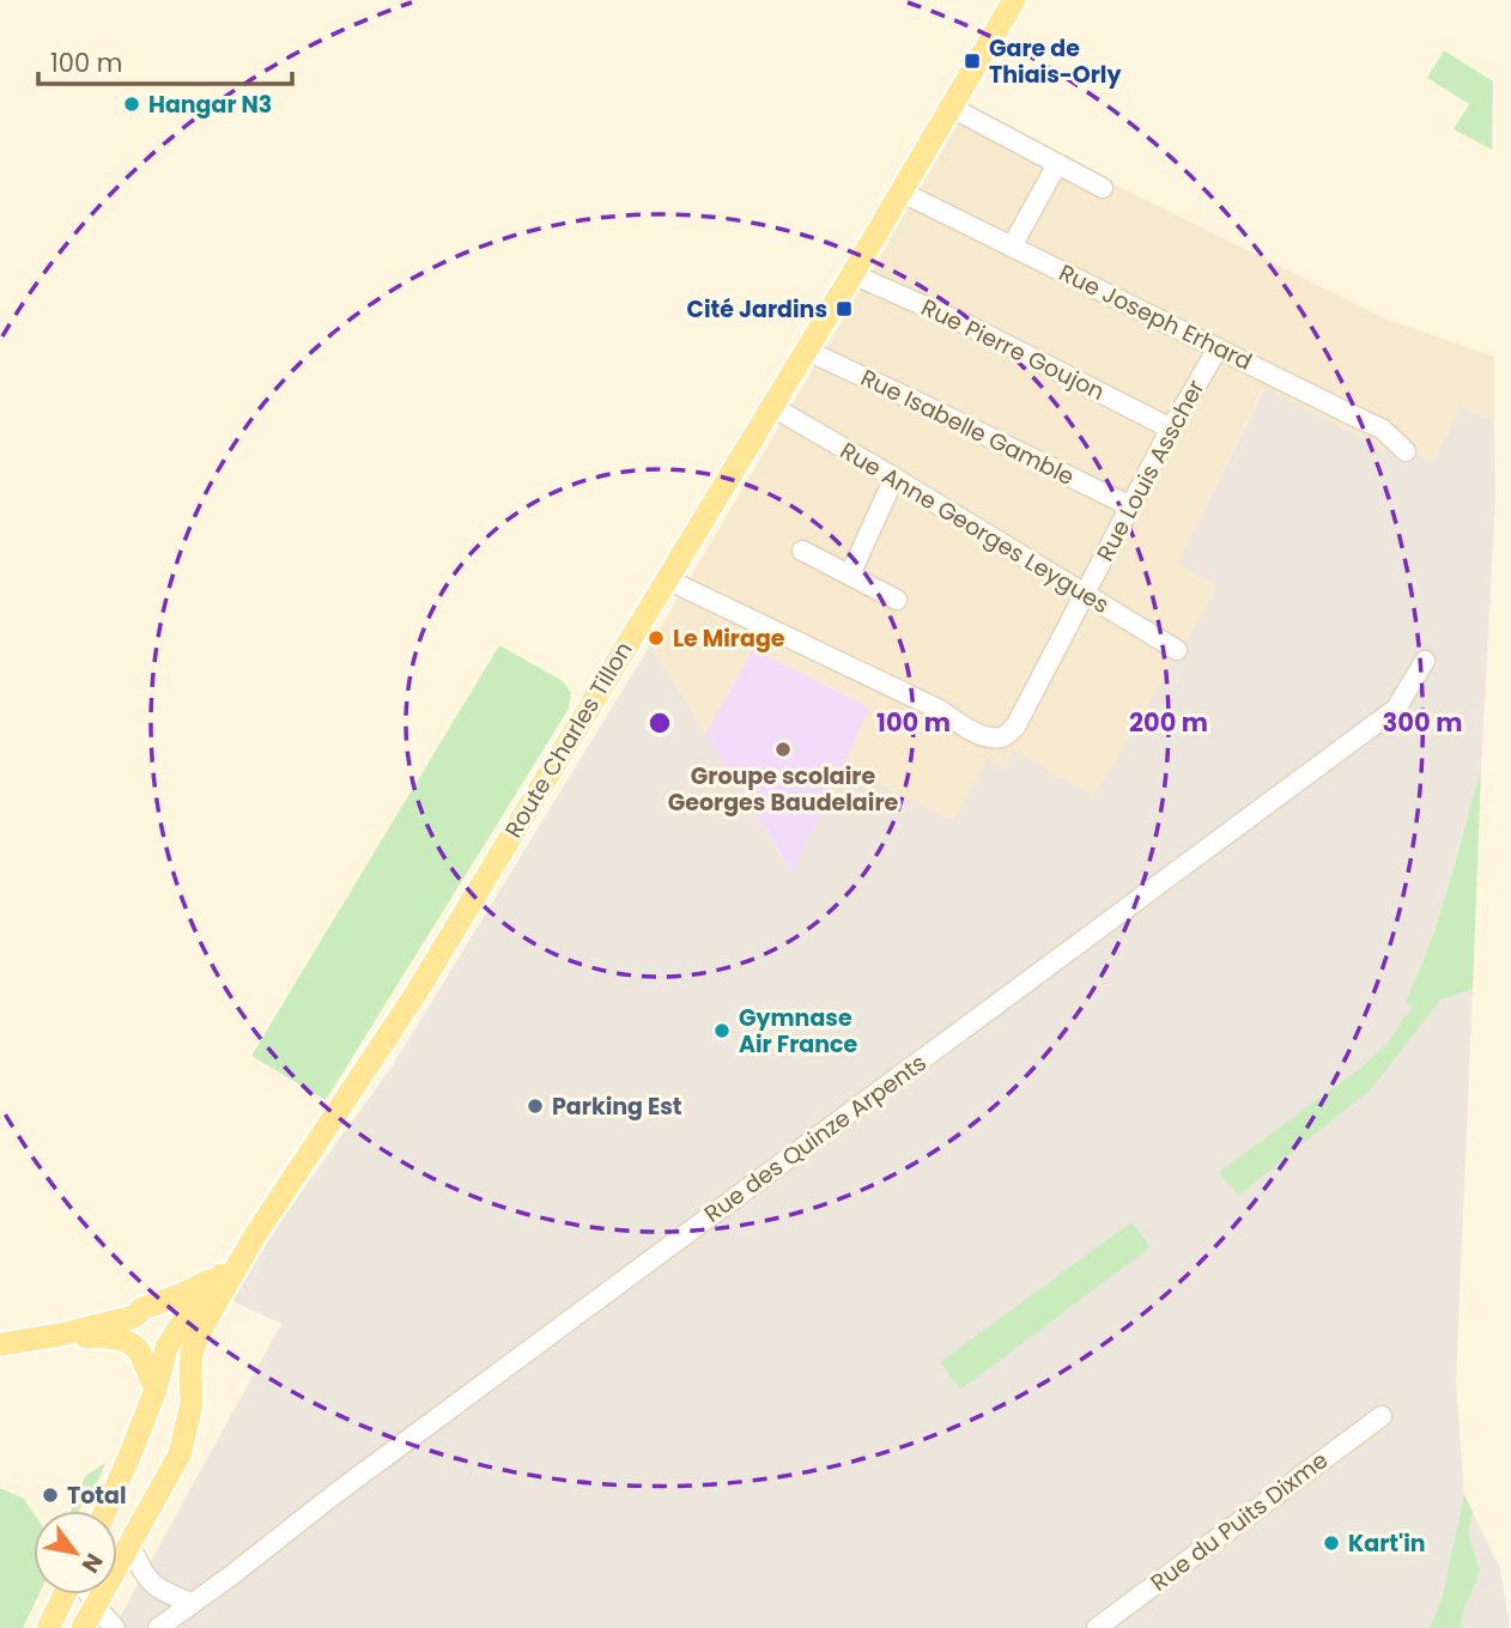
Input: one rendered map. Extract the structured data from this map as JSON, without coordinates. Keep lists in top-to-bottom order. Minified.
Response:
{"streets":{"main road":["Route Charles Tillon"],"street":["Rue Joseph Erhard","Rue Pierre Goujon","Rue Isabelle Gamble","Rue Louis Asscher","Rue Anne Georges Leygues","Rue des Quinze Arpents","Rue du Puits Dixme"]},"crossings":[["Rue Joseph Erhard","Rue Louis Asscher"],["Rue Joseph Erhard","Route Charles Tillon"],["Rue Pierre Goujon","Rue Louis Asscher"],["Rue Pierre Goujon","Route Charles Tillon"],["Rue Isabelle Gamble","Rue Louis Asscher"],["Rue Isabelle Gamble","Route Charles Tillon"],["Rue Louis Asscher","Rue Anne Georges Leygues"],["Rue Louis Asscher","Route Charles Tillon"],["Rue Anne Georges Leygues","Route Charles Tillon"]],"places":{"transit":["Gare de Thiais-Orly","Cité Jardins"],"other":["Hangar N3","Le Mirage","Groupe scolaire Georges Baudelaire","Gymnase Air France","Parking Est","Total","Kart'in"]},"scale_bar":"100 m","north":"bottom right","rings":["100 m","200 m","300 m"]}
